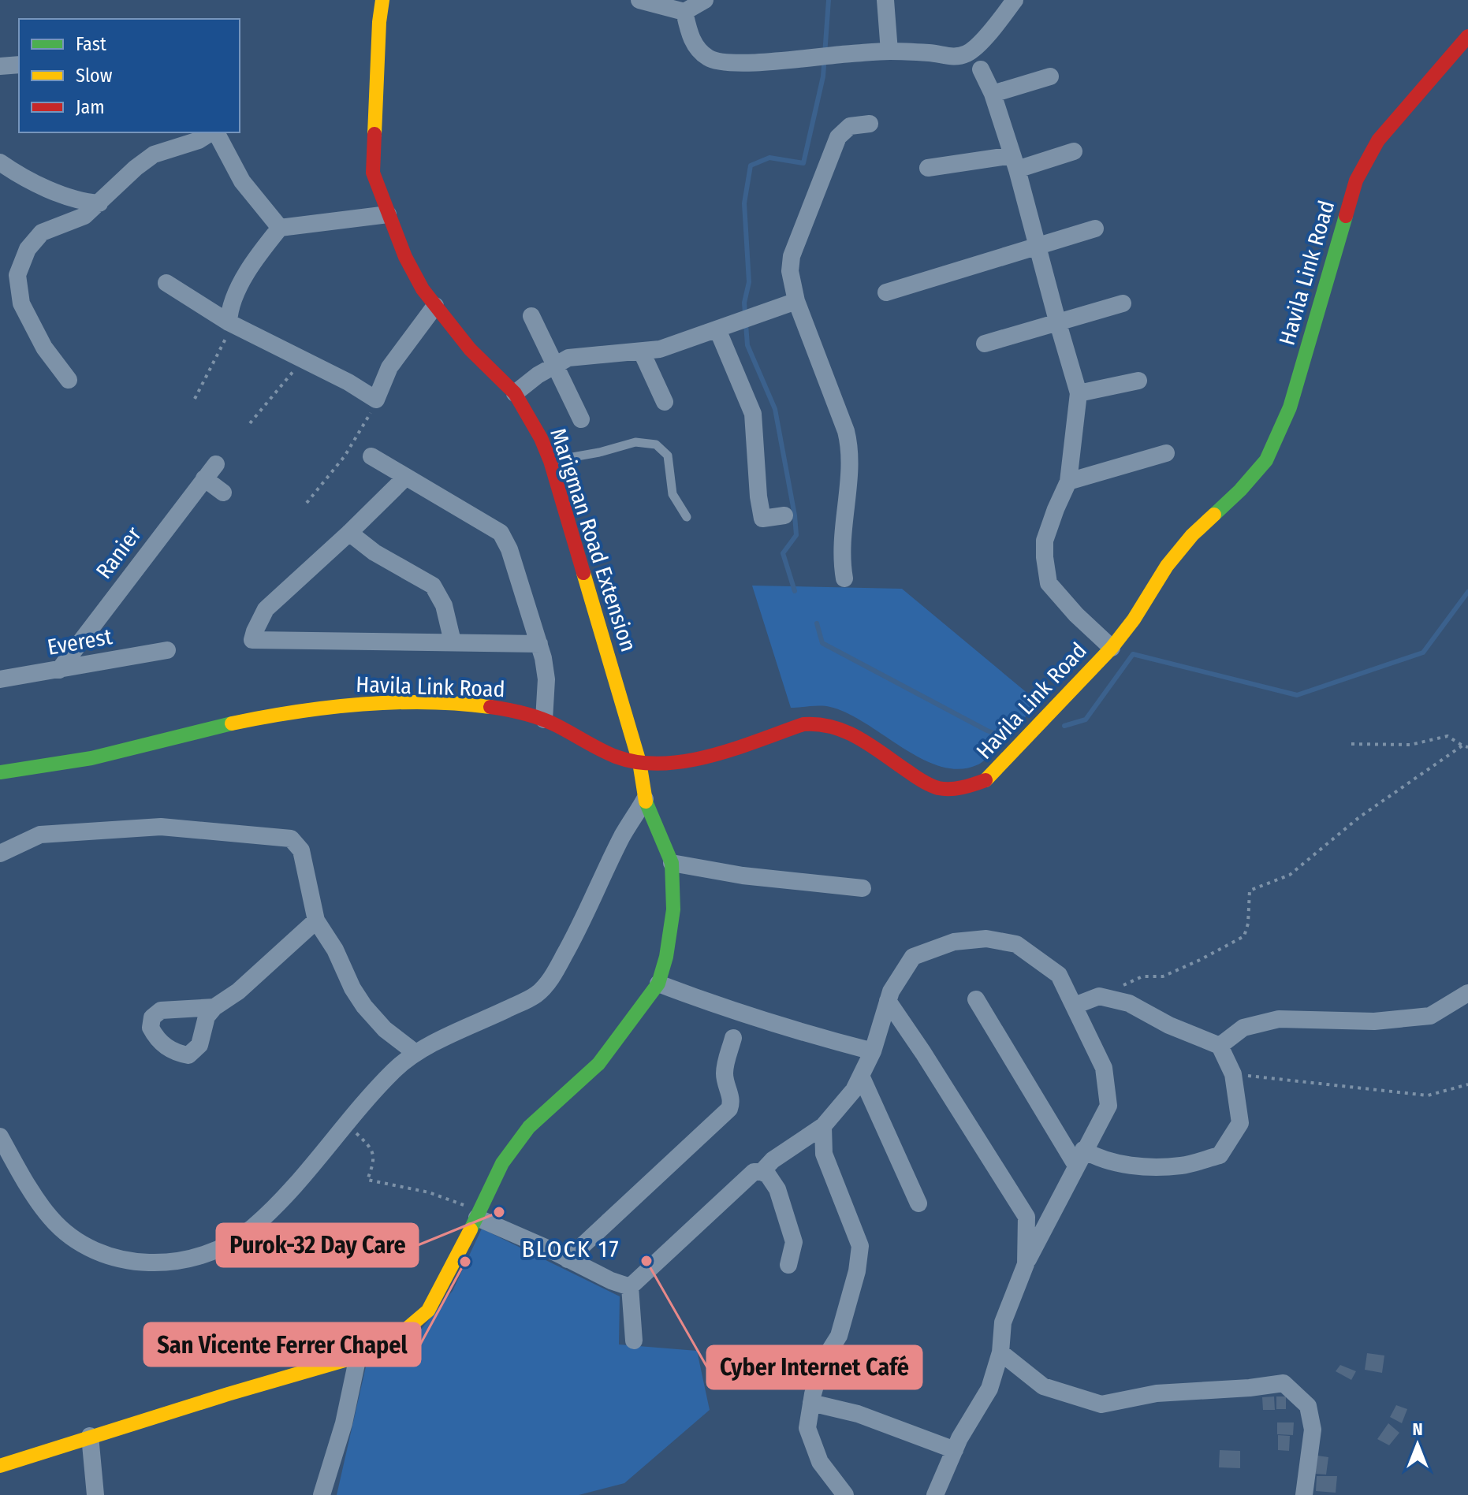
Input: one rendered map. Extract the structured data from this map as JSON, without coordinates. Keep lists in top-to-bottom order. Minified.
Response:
{"streets":{"street":["Havila Link Road","Marigman Road Extension","Ranier","Everest"]},"crossings":[["Havila Link Road","Marigman Road Extension"],["Ranier","Everest"]],"districts":["BLOCK 17"],"places":["Purok-32 Day Care","Cyber Internet Café","San Vicente Ferrer Chapel"],"legend":["Fast","Slow","Jam"],"north":"top"}
